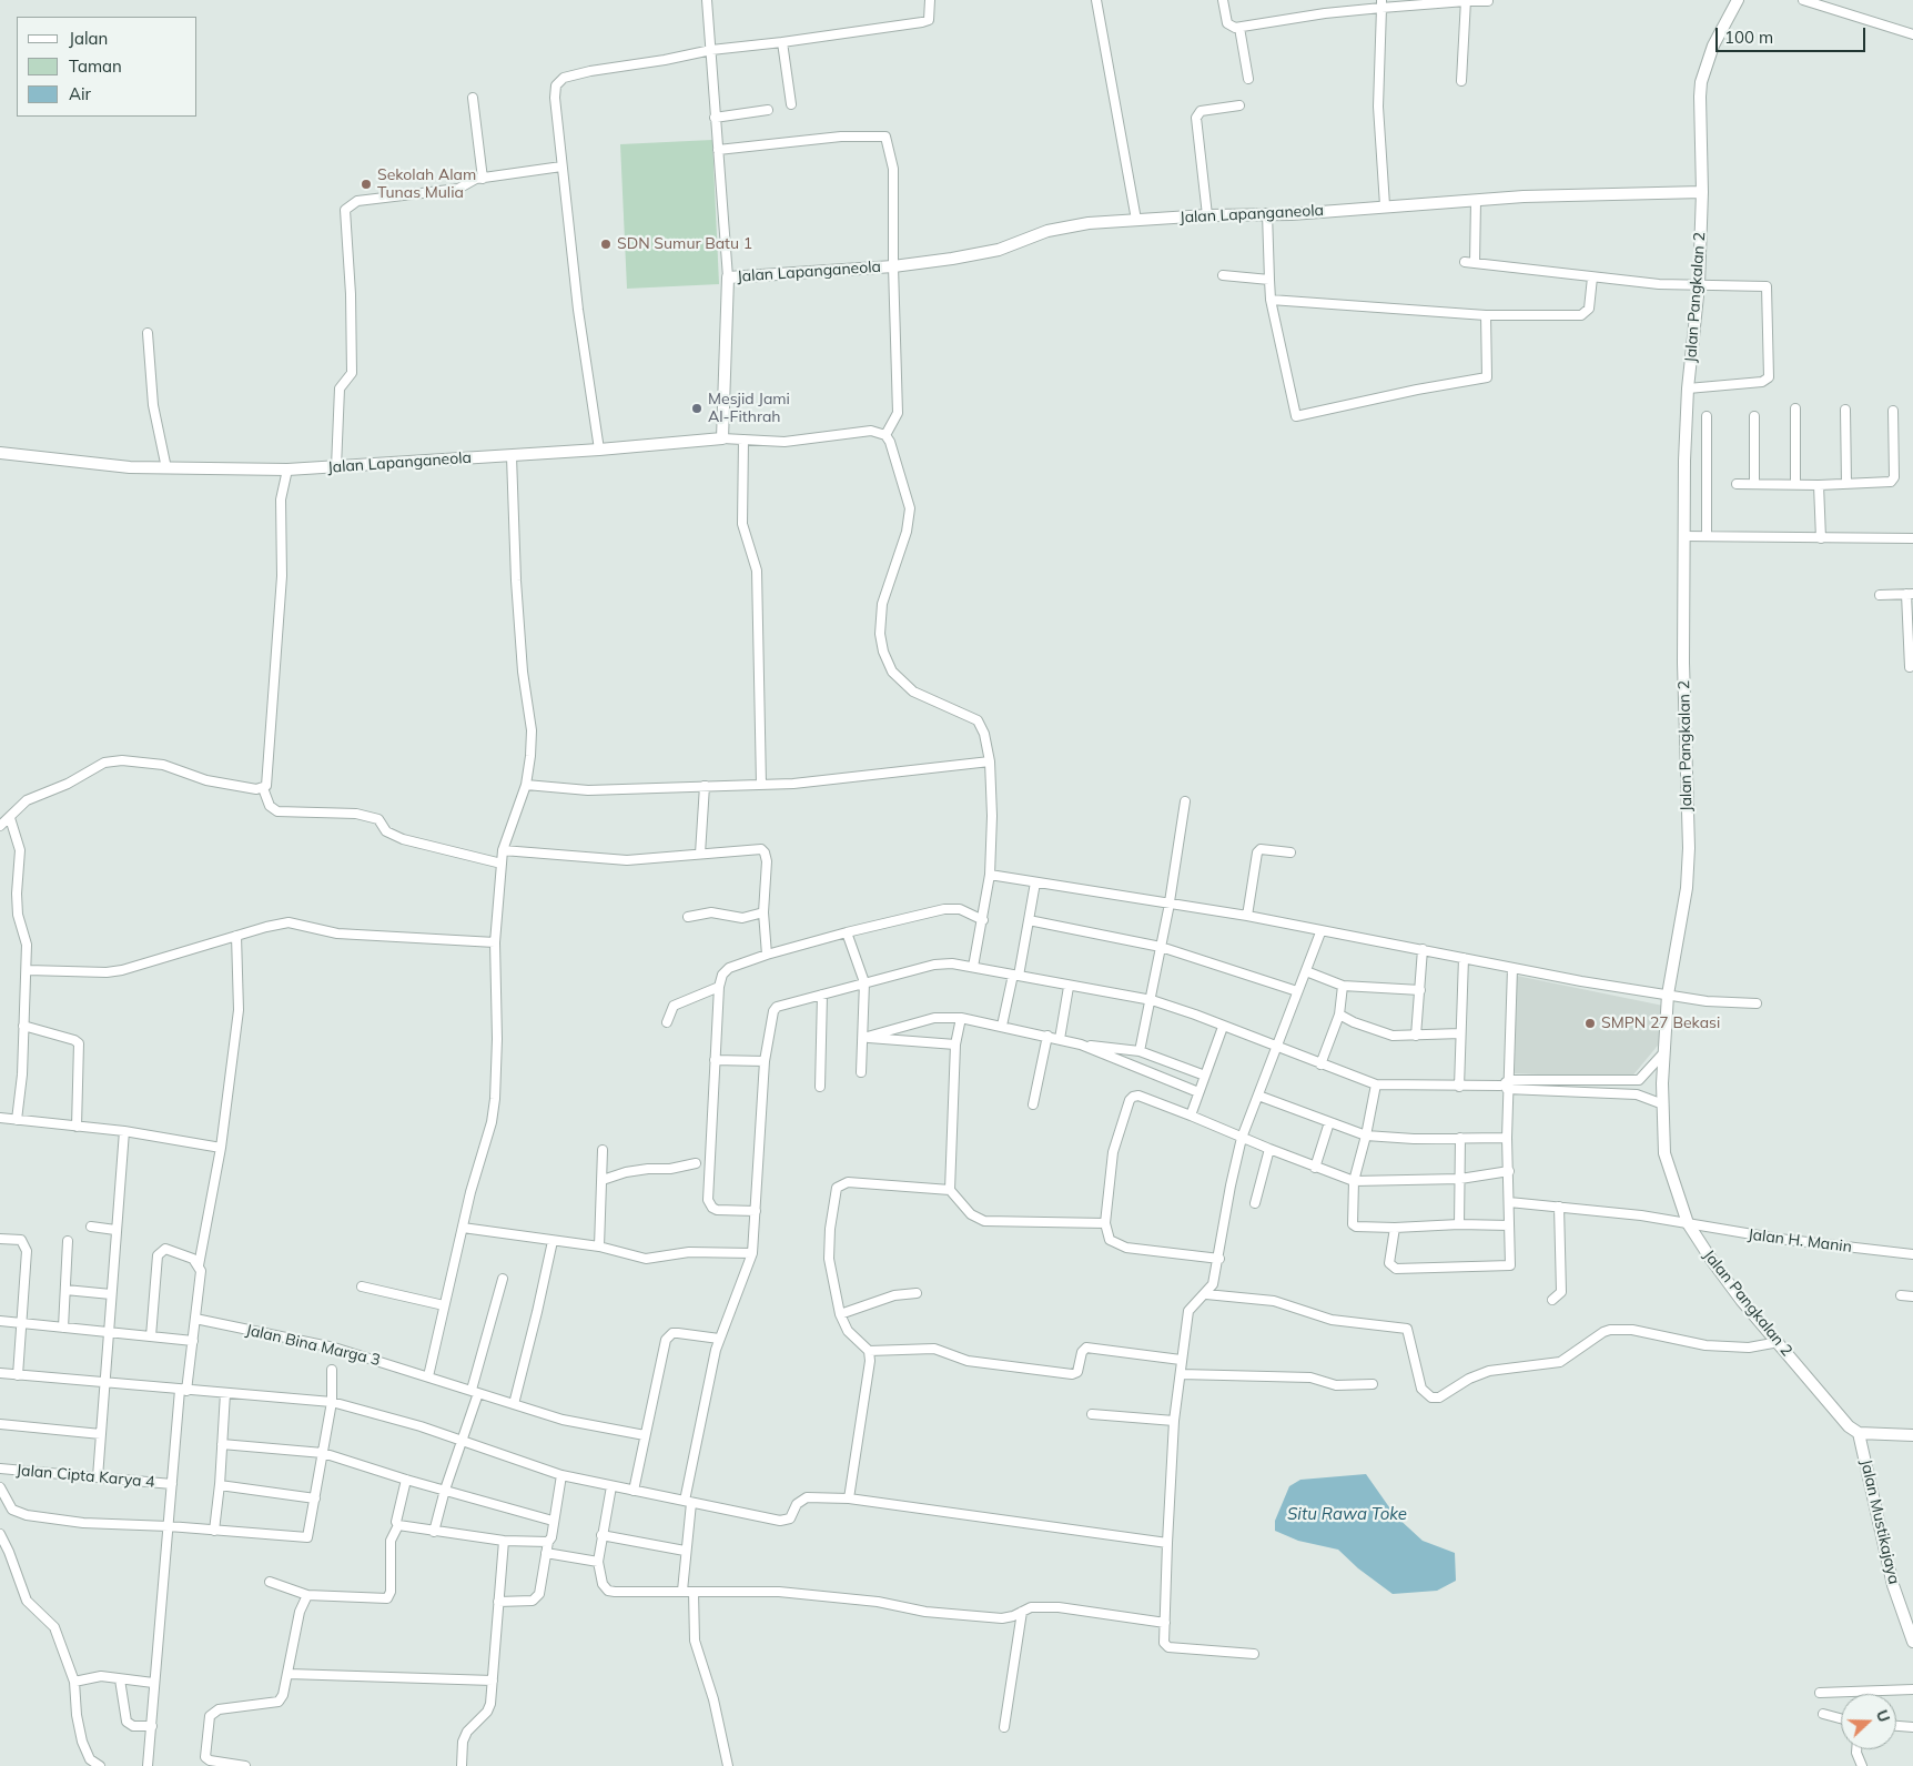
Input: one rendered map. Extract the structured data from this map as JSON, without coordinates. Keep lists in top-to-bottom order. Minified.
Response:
{"streets":{"street":["Jalan Lapanganeola","Jalan Pangkalan 2","Jalan H. Manin","Jalan Bina Marga 3","Jalan Cipta Karya 4","Jalan Mustikajaya"]},"crossings":[["Jalan Lapanganeola","Jalan Pangkalan 2"],["Jalan Pangkalan 2","Jalan H. Manin"],["Jalan Pangkalan 2","Jalan Mustikajaya"]],"water":["Situ Rawa Toke"],"places":["Sekolah Alam Tunas Mulia","SDN Sumur Batu 1","Mesjid Jami Al-Fithrah","SMPN 27 Bekasi"],"legend":["Jalan","Taman","Air"],"scale_bar":"100 m","north":"right"}
